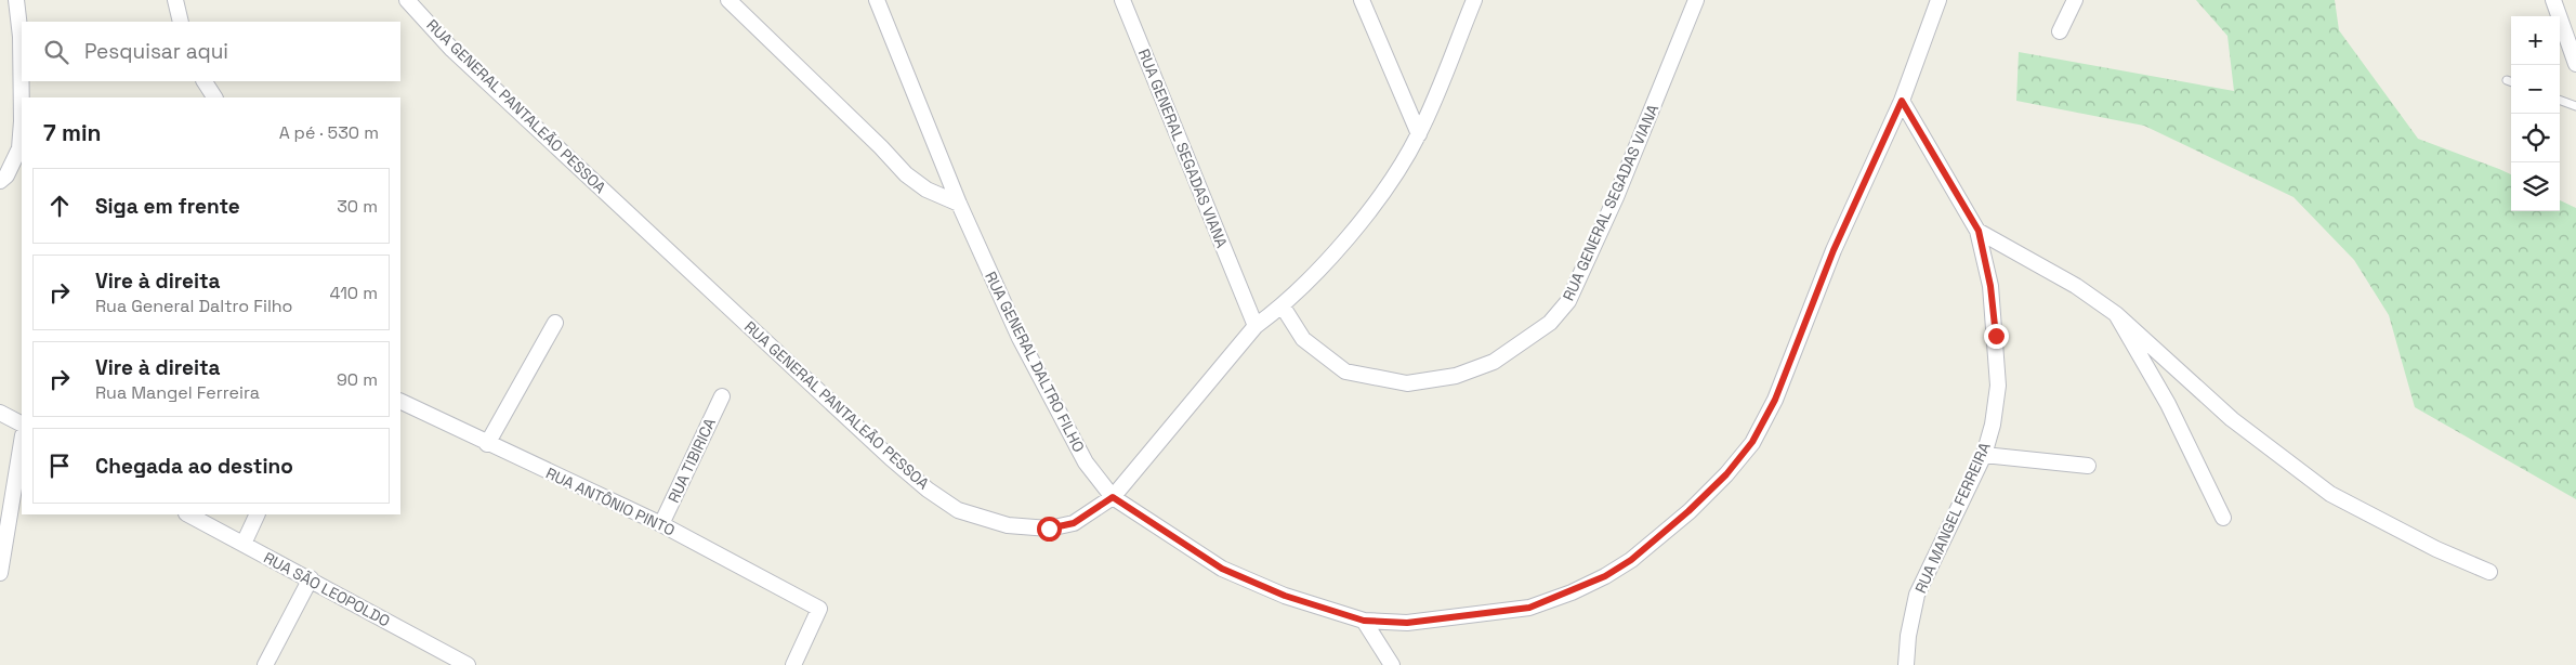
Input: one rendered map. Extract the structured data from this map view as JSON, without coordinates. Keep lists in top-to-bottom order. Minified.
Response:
{"streets":{"street":["RUA GENERAL PANTALEÃO PESSOA","RUA GENERAL SEGADAS VIANA","RUA GENERAL DALTRO FILHO","RUA TIBIRICA","RUA ANTÔNIO PINTO","RUA MANGEL FERREIRA","RUA SÃO LEOPOLDO"]},"crossings":[["RUA GENERAL PANTALEÃO PESSOA","RUA GENERAL SEGADAS VIANA"],["RUA GENERAL PANTALEÃO PESSOA","RUA GENERAL DALTRO FILHO"],["RUA GENERAL DALTRO FILHO","RUA MANGEL FERREIRA"],["RUA TIBIRICA","RUA ANTÔNIO PINTO"]],"page":{"map_buttons":["+","−"],"search":"Pesquisar aqui","heading":["7 min","A pé · 530 m"],"list":[["Siga em frente","30 m"],["Vire à direita","Rua General Daltro Filho","410 m"],["Vire à direita","Rua Mangel Ferreira","90 m"],"Chegada ao destino"]}}
